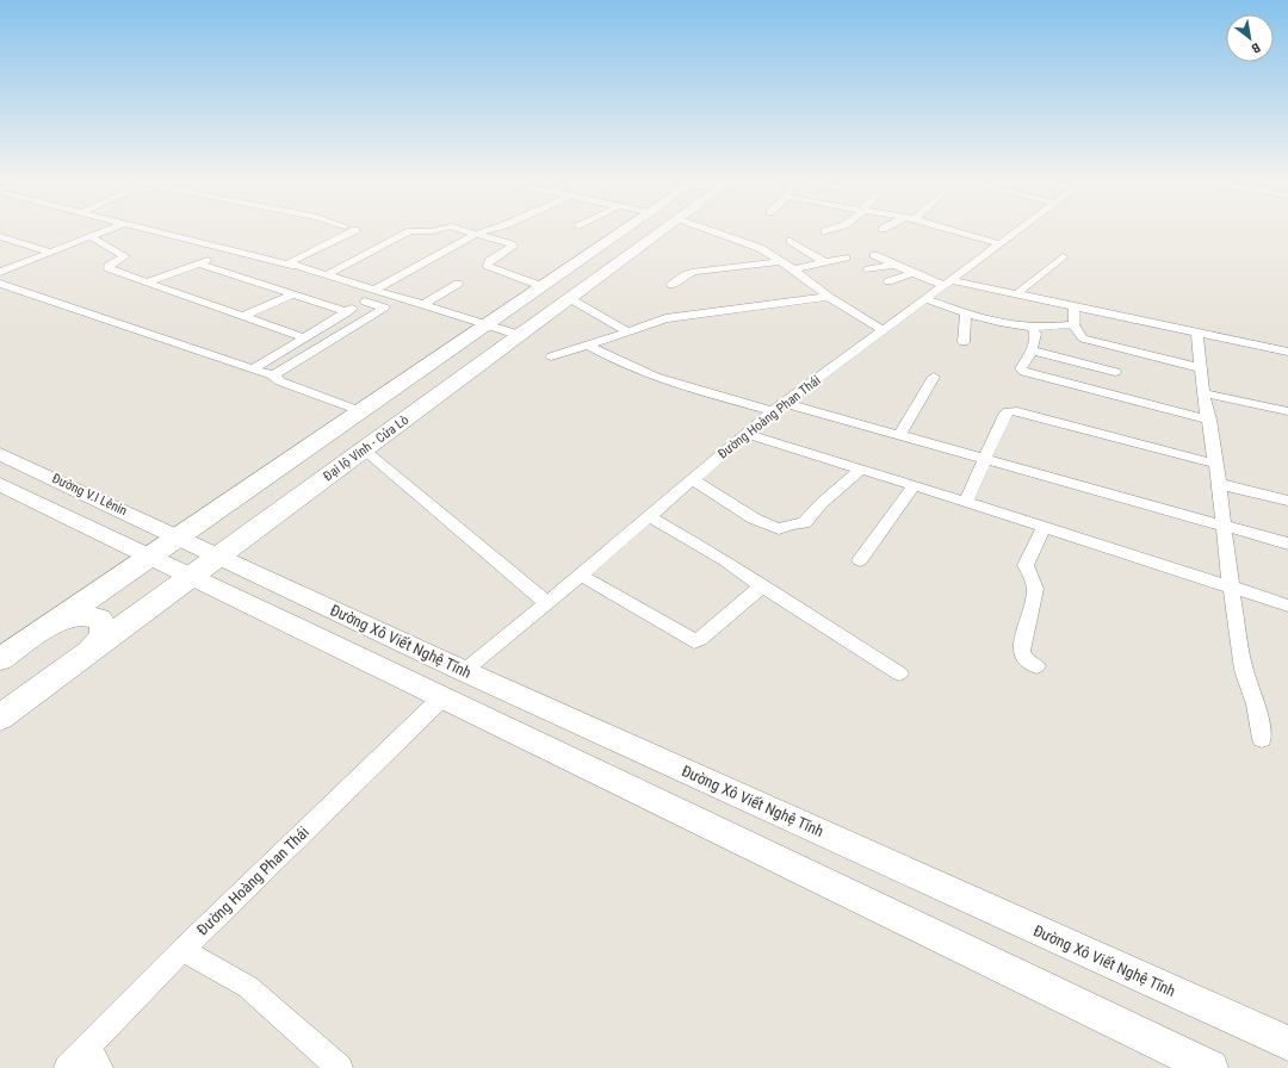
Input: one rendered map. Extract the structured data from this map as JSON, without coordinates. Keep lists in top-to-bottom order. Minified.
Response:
{"streets":{"main road":["Đại lộ Vinh - Cửa Lò","Đường V.I Lênin","Đường Xô Viết Nghệ Tĩnh"],"street":["Đường Hoàng Phan Thái"]},"crossings":[["Đường Hoàng Phan Thái","Đường Xô Viết Nghệ Tĩnh"],["Đại lộ Vinh - Cửa Lò","Đường V.I Lênin"],["Đại lộ Vinh - Cửa Lò","Đường Xô Viết Nghệ Tĩnh"],["Đường V.I Lênin","Đường Xô Viết Nghệ Tĩnh"]],"north":"bottom right"}
